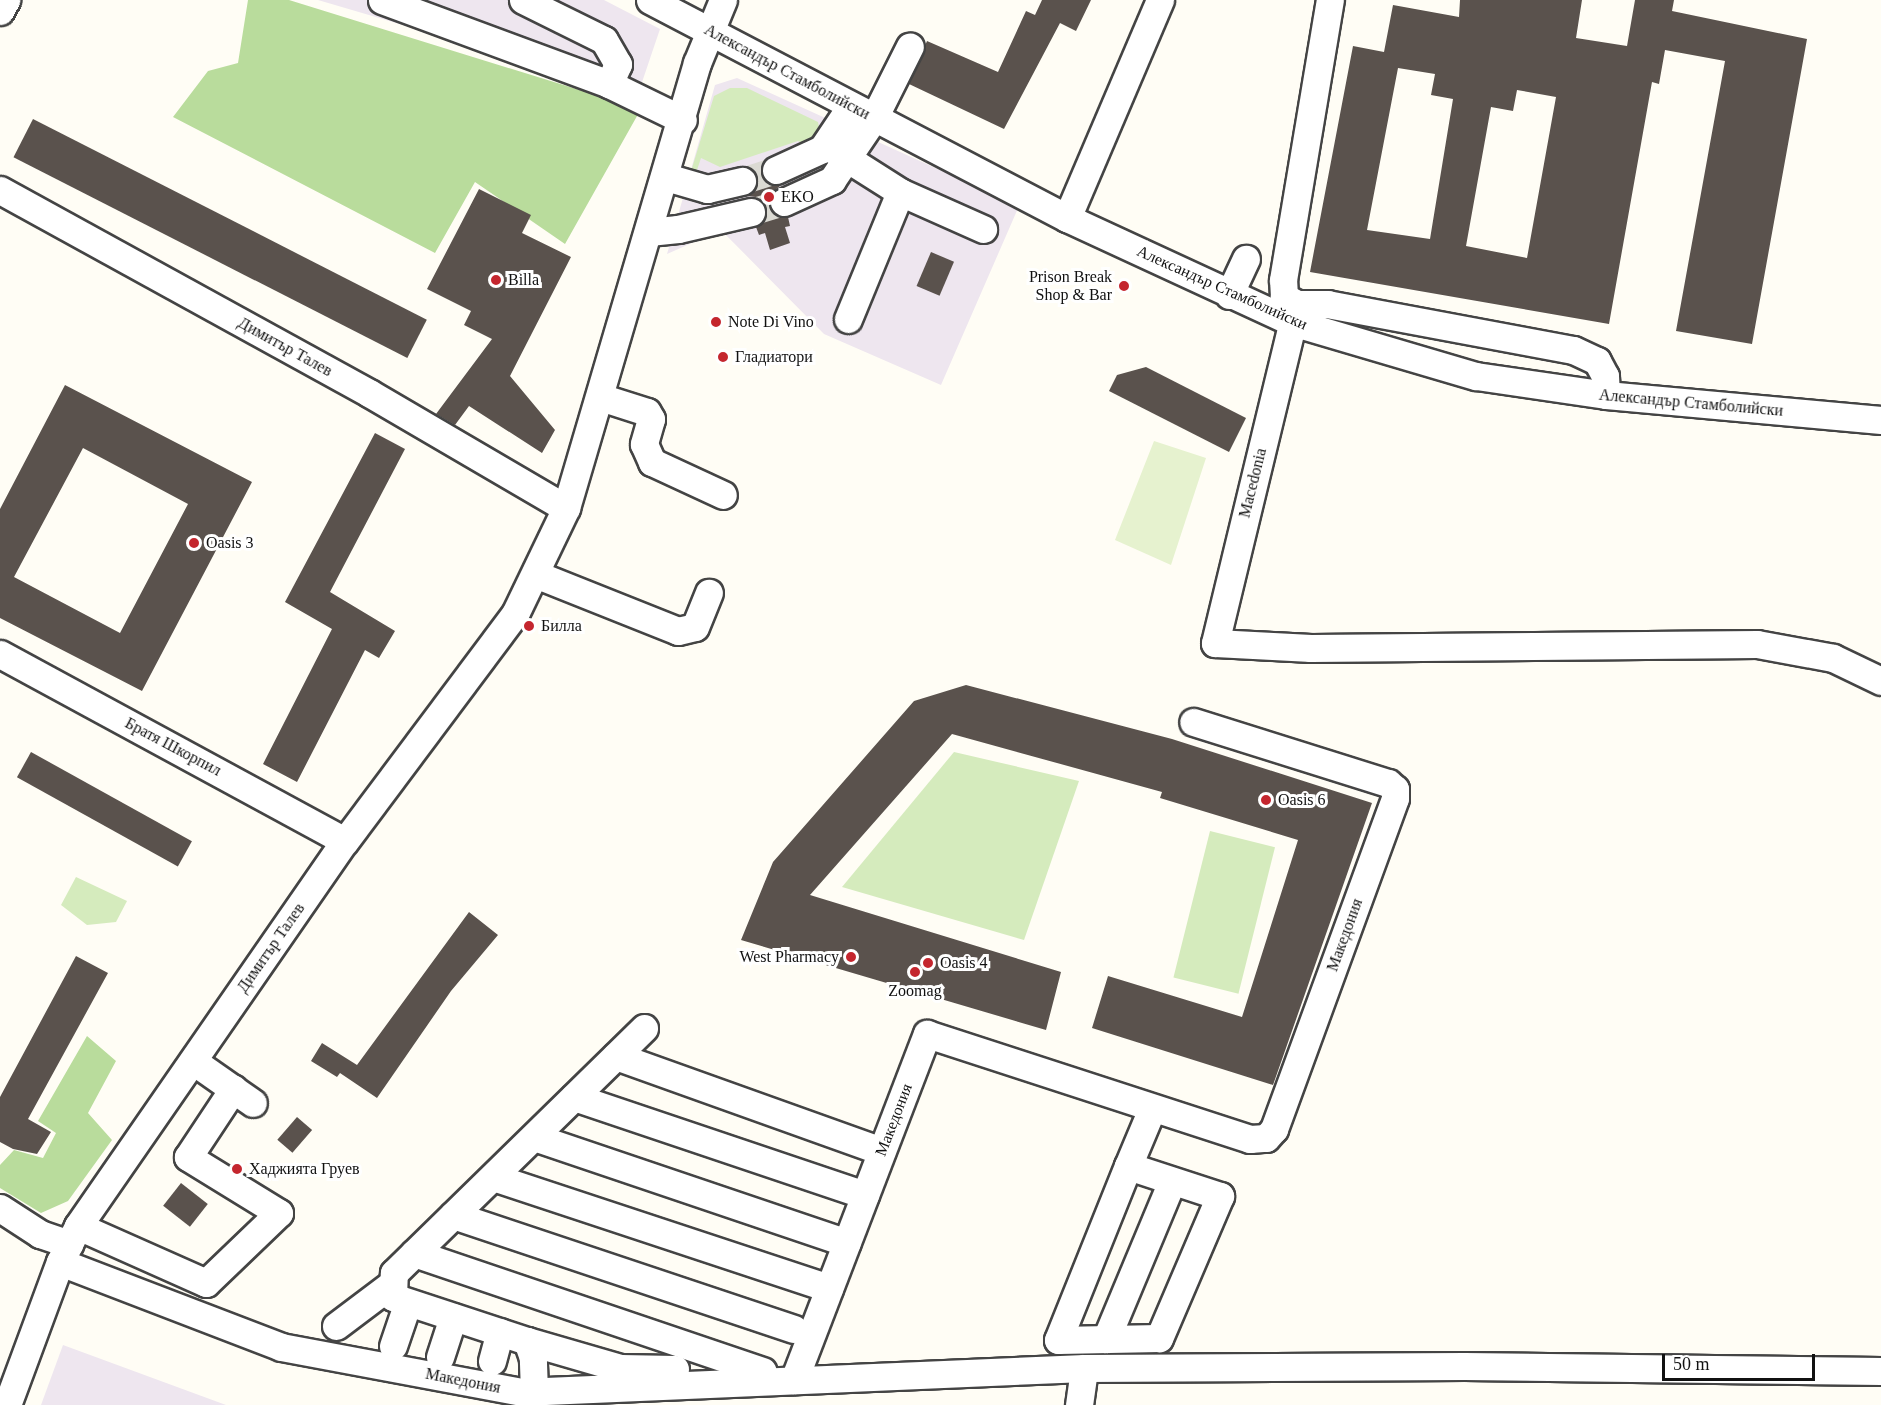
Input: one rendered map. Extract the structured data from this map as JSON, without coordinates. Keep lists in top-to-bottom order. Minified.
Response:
{"streets":{"street":["Александър Стамболийски","Димитър Талев","Macedonia","Братя Шкорпил","Македония"]},"crossings":[["Александър Стамболийски","Димитър Талев"],["Александър Стамболийски","Macedonia"],["Димитър Талев","Братя Шкорпил"],["Димитър Талев","Македония"]],"places":["EKO","Billa","Prison Break Shop & Bar","Note Di Vino","Гладиатори","Oasis 3","Билла","Oasis 6","West Pharmacy","Oasis 4","Zoomag","Хаджията Груев"],"scale_bar":"50 m"}
